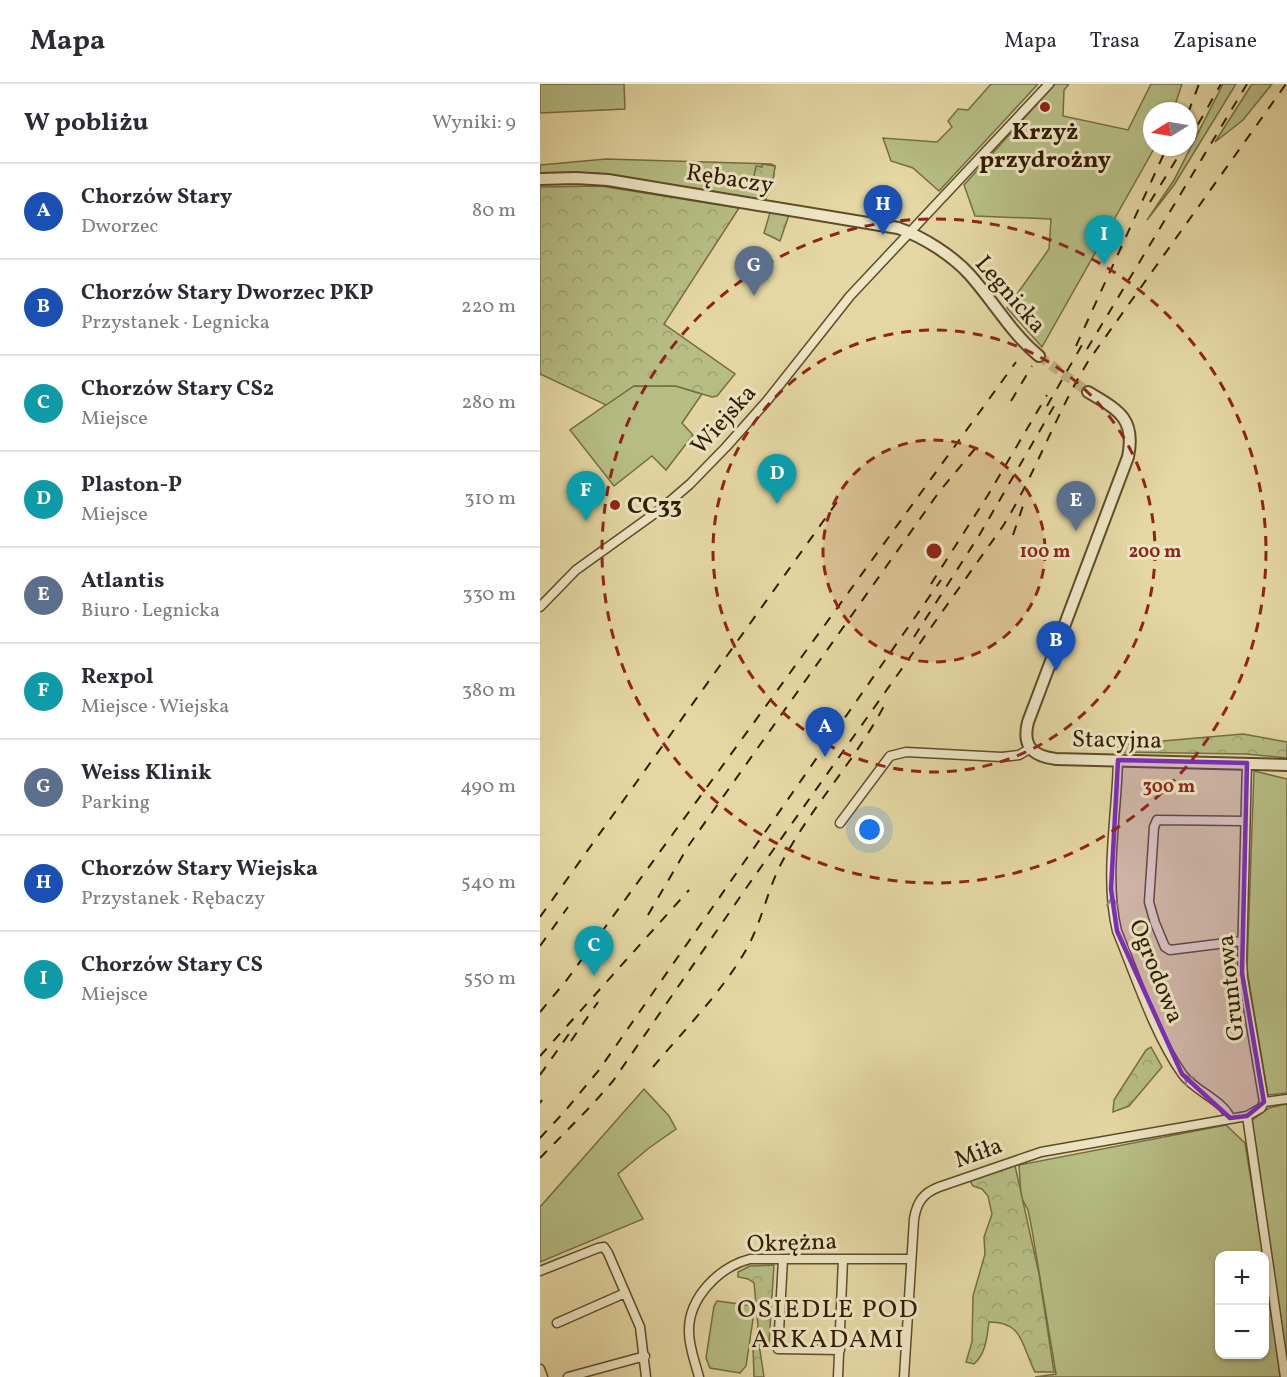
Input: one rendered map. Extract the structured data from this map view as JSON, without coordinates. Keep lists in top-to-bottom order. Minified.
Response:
{"streets":{"street":["Rębaczy","Legnicka","Wiejska","Stacyjna","Ogrodowa","Gruntowa","Miła","Okrężna"]},"crossings":[["Rębaczy","Legnicka"],["Rębaczy","Wiejska"],["Legnicka","Wiejska"],["Stacyjna","Ogrodowa"],["Stacyjna","Gruntowa"],["Ogrodowa","Miła"],["Miła","Okrężna"]],"one_way":["Ogrodowa"],"districts":["OSIEDLE POD ARKADAMI"],"places":["Krzyż przydrożny","CC33"],"north":"left","page":{"header":"Mapa","nav":["Mapa","Trasa","Zapisane"],"heading":["W pobliżu","Wyniki: 9"],"list":[{"mark":"A","name":"Chorzów Stary","note":"Dworzec","value":"80 m"},{"mark":"B","name":"Chorzów Stary Dworzec PKP","note":"Przystanek · Legnicka","value":"220 m"},{"mark":"C","name":"Chorzów Stary CS2","note":"Miejsce","value":"280 m"},{"mark":"D","name":"Plaston-P","note":"Miejsce","value":"310 m"},{"mark":"E","name":"Atlantis","note":"Biuro · Legnicka","value":"330 m"},{"mark":"F","name":"Rexpol","note":"Miejsce · Wiejska","value":"380 m"},{"mark":"G","name":"Weiss Klinik","note":"Parking","value":"490 m"},{"mark":"H","name":"Chorzów Stary Wiejska","note":"Przystanek · Rębaczy","value":"540 m"},{"mark":"I","name":"Chorzów Stary CS","note":"Miejsce","value":"550 m"}],"pins":["H","I","G","D","F","E","B","A","C"],"map_buttons":["+","−"]},"rings":["100 m","200 m","300 m"]}
